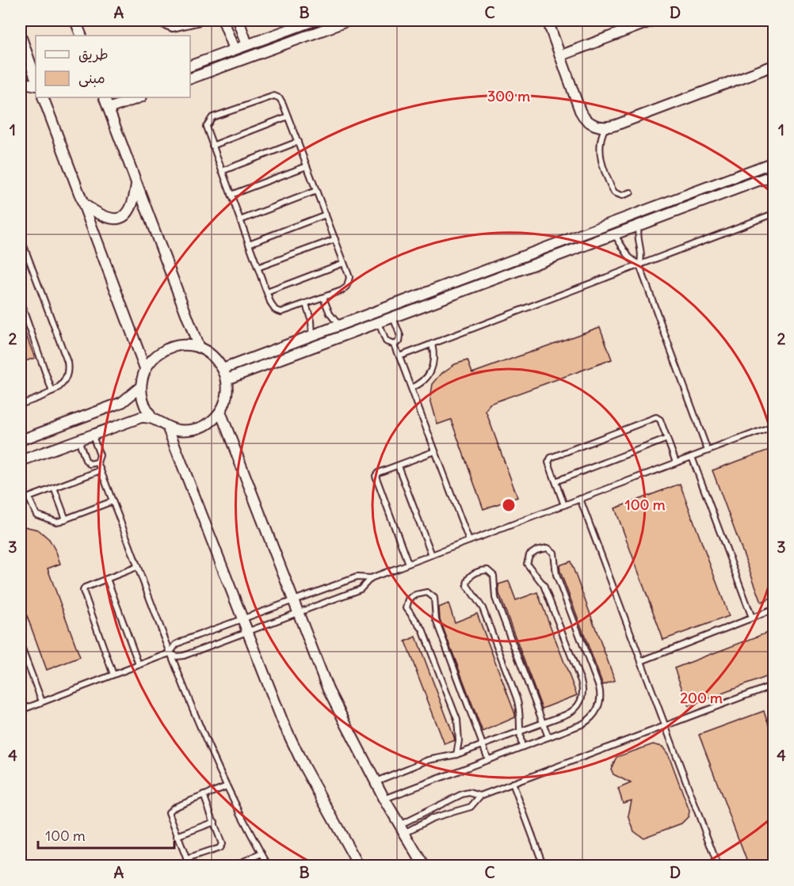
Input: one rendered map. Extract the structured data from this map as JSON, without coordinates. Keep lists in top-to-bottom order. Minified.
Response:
{"legend":["طريق","مبنى"],"scale_bar":"100 m","grid":{"columns":["A","B","C","D"],"rows":["1","2","3","4"]},"rings":["300 m","100 m","200 m"]}
